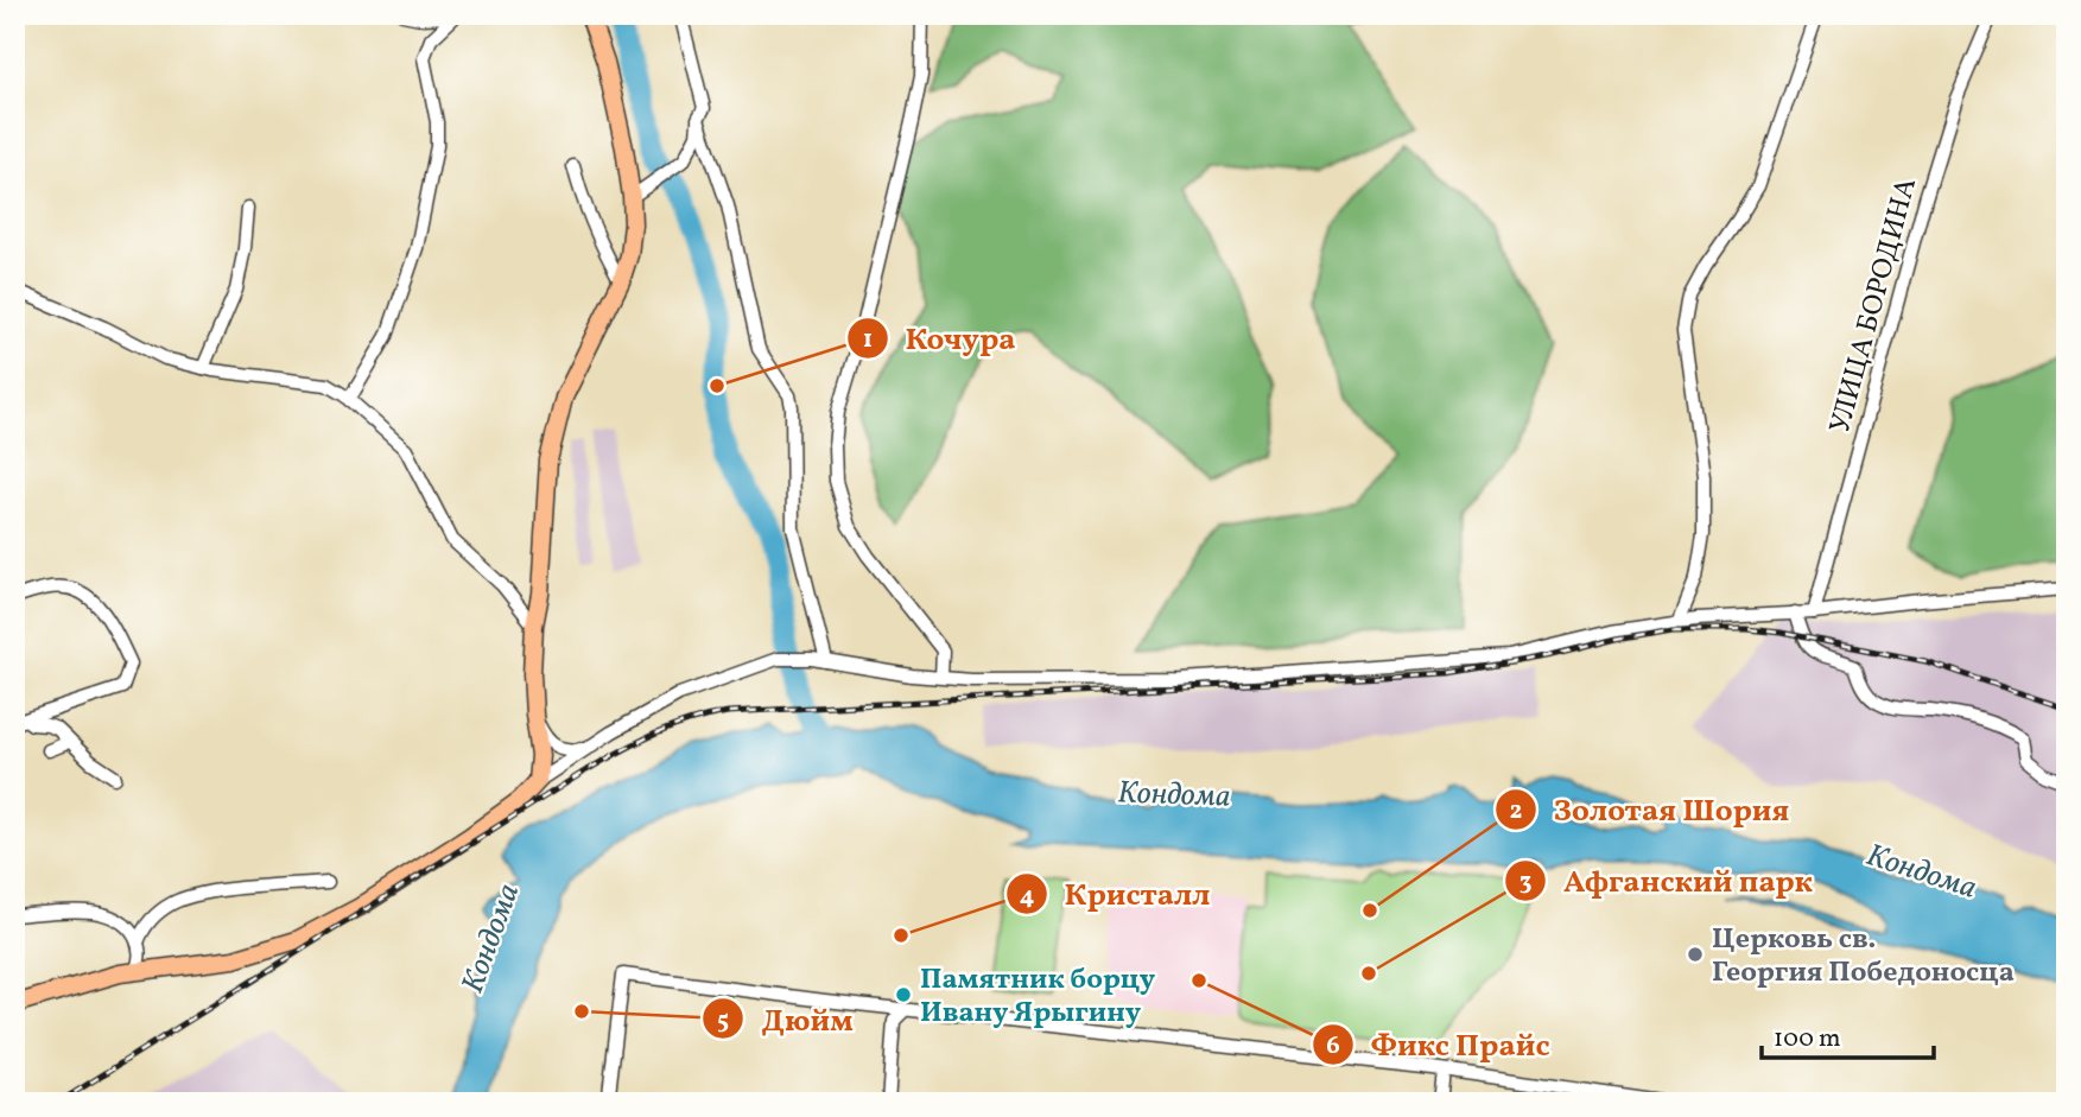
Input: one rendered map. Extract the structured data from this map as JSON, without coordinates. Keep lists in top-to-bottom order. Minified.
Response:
{"streets":{"street":["УЛИЦА БОРОДИНА"]},"water":["Кондома"],"places":["Кочура","Золотая Шория","Кристалл","Церковь св. Георгия Победоносца","Афганский парк","Фикс Прайс","Памятник борцу Ивану Ярыгину","Дюйм"],"scale_bar":"100 m"}
